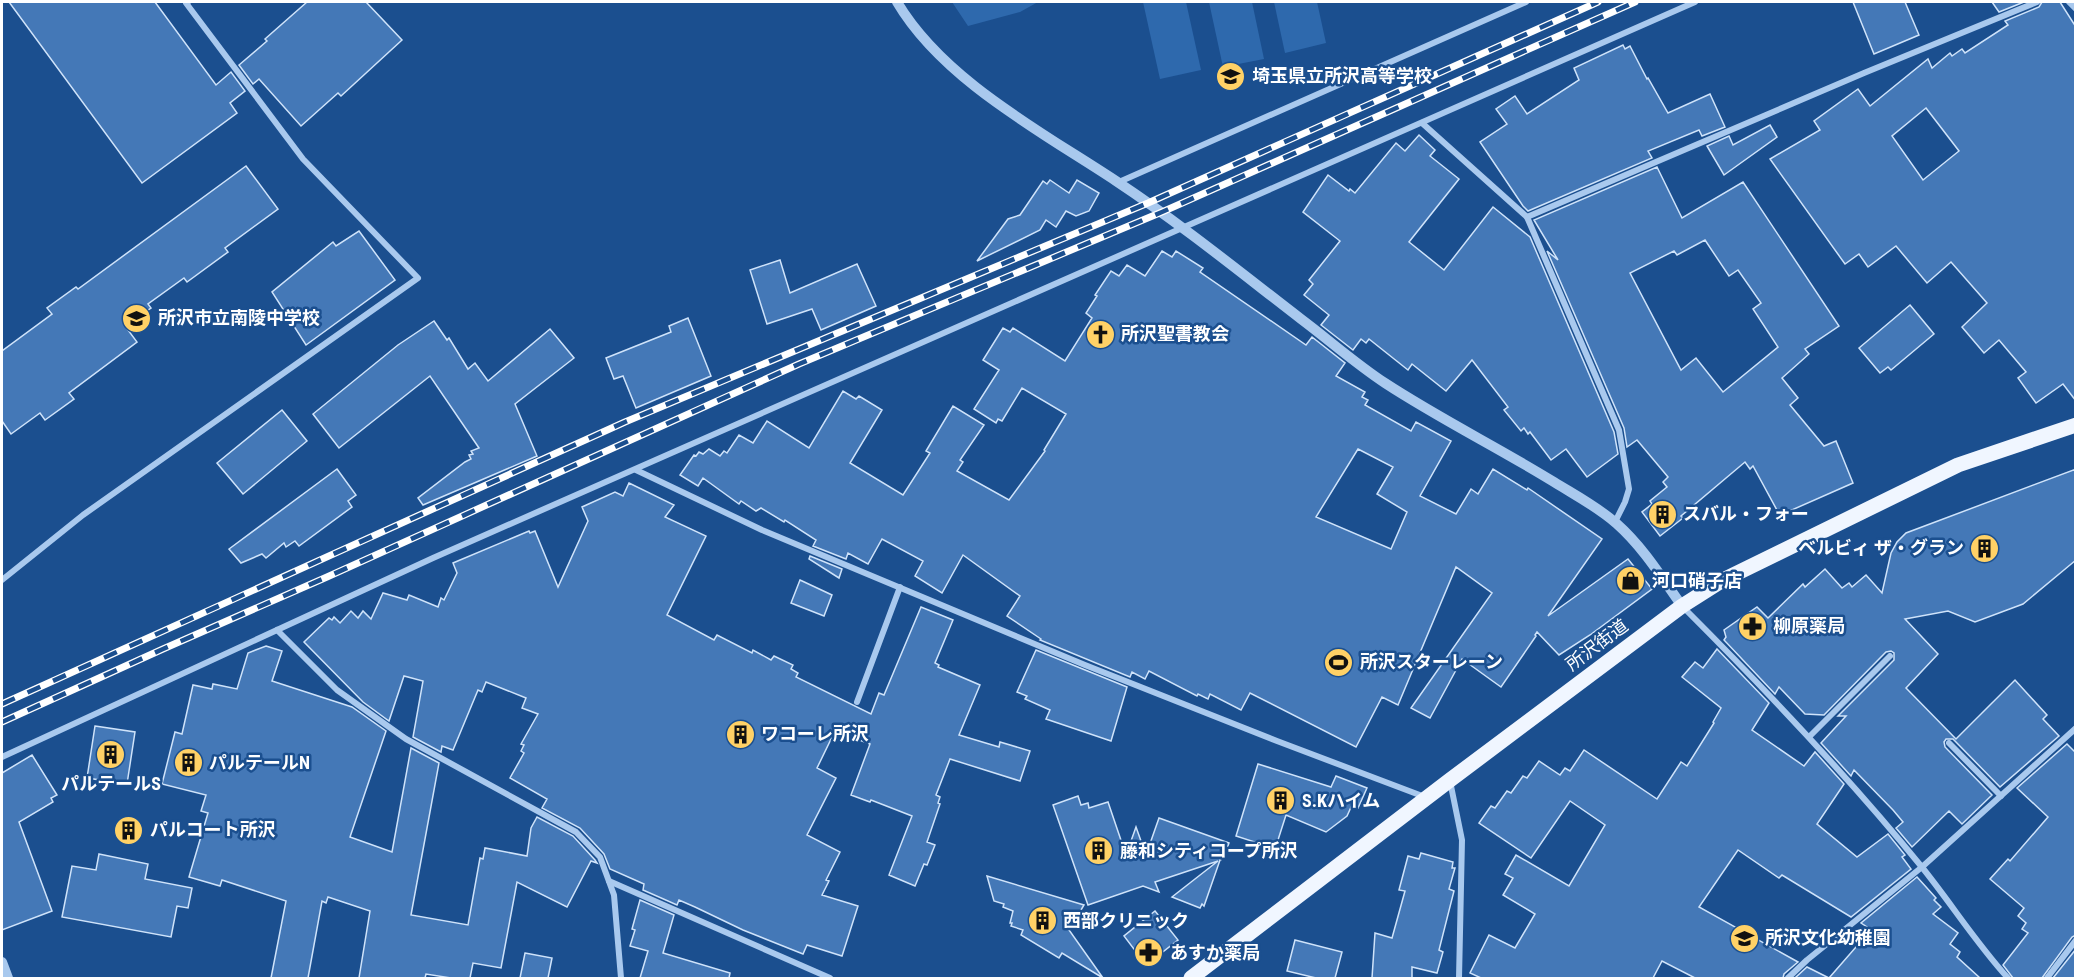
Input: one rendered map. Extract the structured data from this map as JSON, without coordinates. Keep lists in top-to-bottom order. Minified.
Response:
{"streets":{"main road":["所沢街道"]},"places":{"school or university":["埼玉県立所沢高等学校","所沢市立南陵中学校","所沢文化幼稚園"],"church":["所沢聖書教会"],"building":["スバル・フォー","ベルビィ ザ・グラン","ワコーレ所沢","パルテールS","パルテールN","S.Kハイム","パルコート所沢","藤和シティコープ所沢","西部クリニック"],"shop":["河口硝子店"],"pharmacy":["柳原薬局","あすか薬局"],"sports":["所沢スターレーン"]}}
